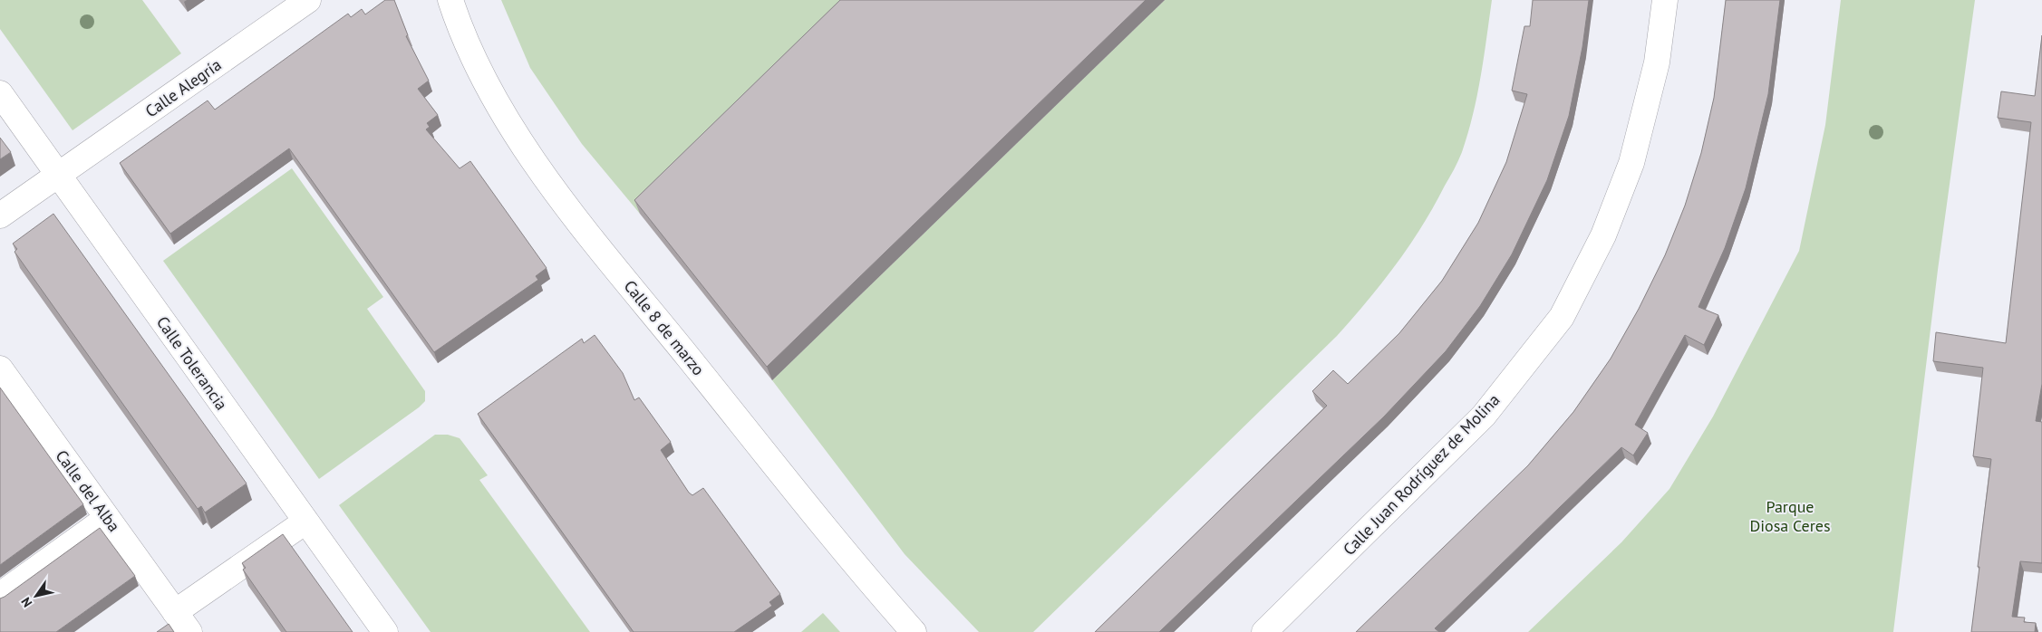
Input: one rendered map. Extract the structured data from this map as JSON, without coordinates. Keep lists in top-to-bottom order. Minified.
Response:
{"streets":{"street":["Calle Alegría","Calle 8 de marzo","Calle Tolerancia","Calle Juan Rodríguez de Molina","Calle del Alba"]},"crossings":[["Calle Alegría","Calle Tolerancia"],["Calle Tolerancia","Calle del Alba"]],"parks":["Parque Diosa Ceres"],"north":"bottom left"}
